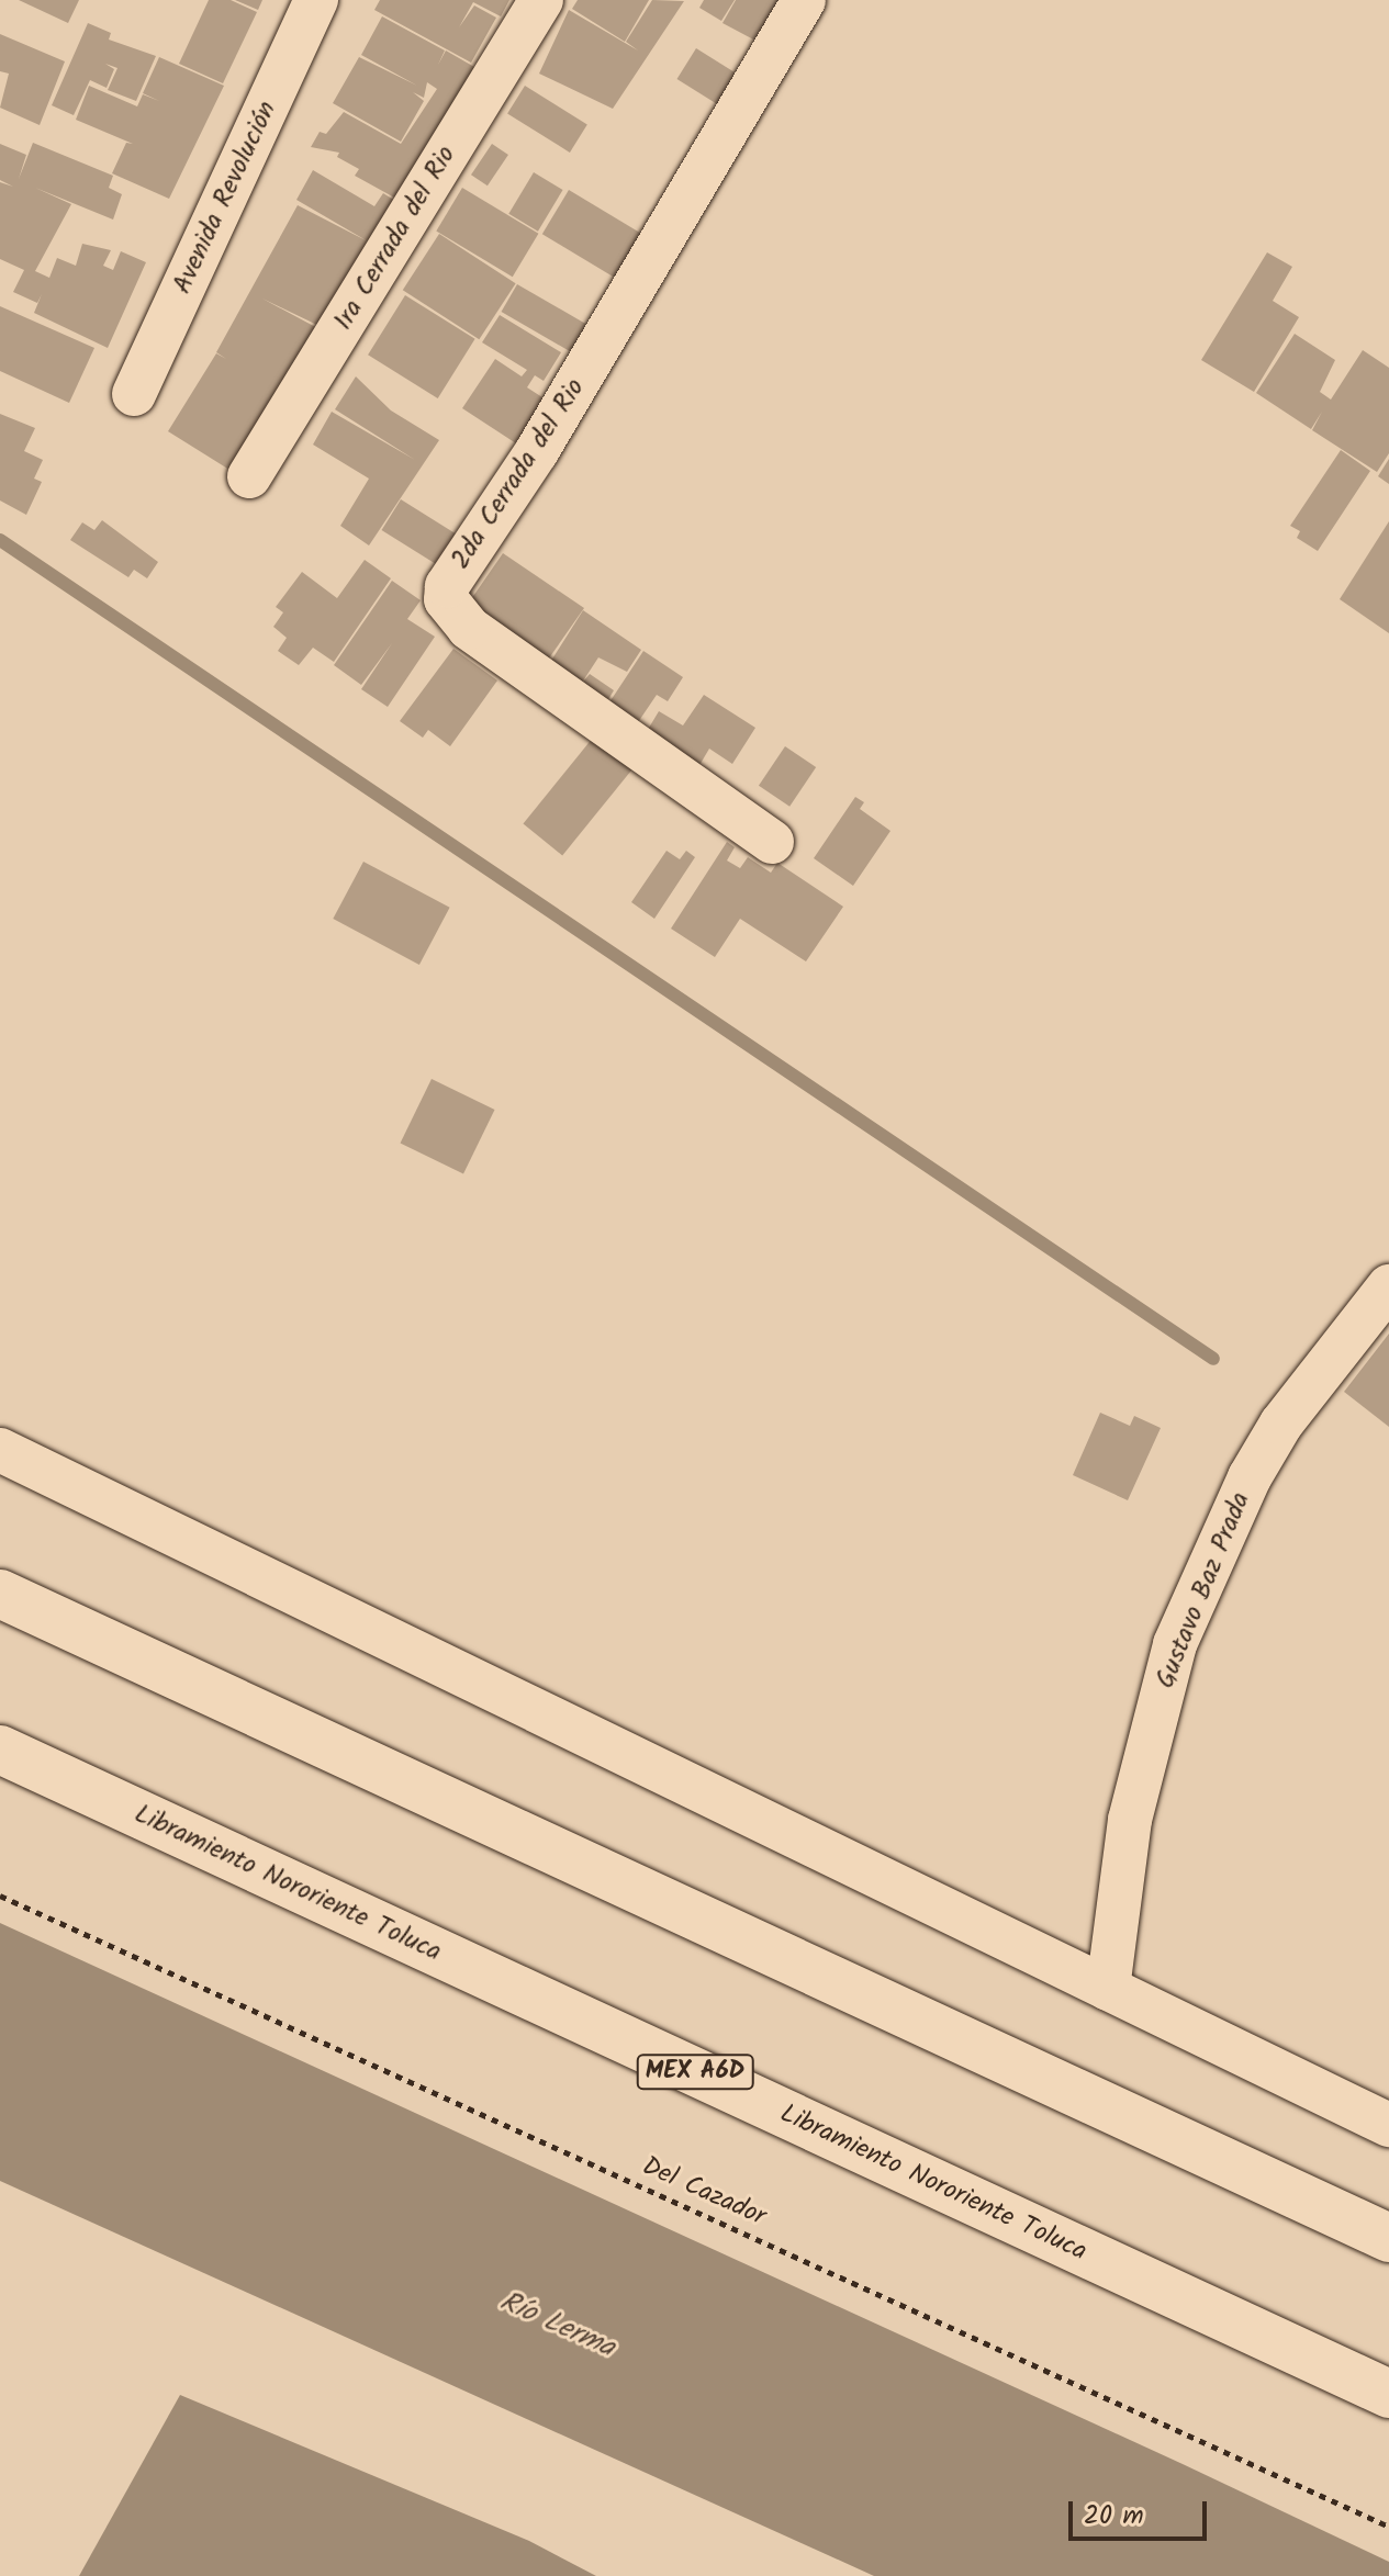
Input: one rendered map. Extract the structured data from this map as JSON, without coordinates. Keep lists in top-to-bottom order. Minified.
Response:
{"streets":{"highway":["Libramiento Nororiente Toluca","MEX A6D"],"street":["Avenida Revolución","1ra Cerrada del Rio","2da Cerrada del Rio","Gustavo Baz Prada"],"path":["Del Cazador"]},"water":["Río Lerma"],"scale_bar":"20 m"}
